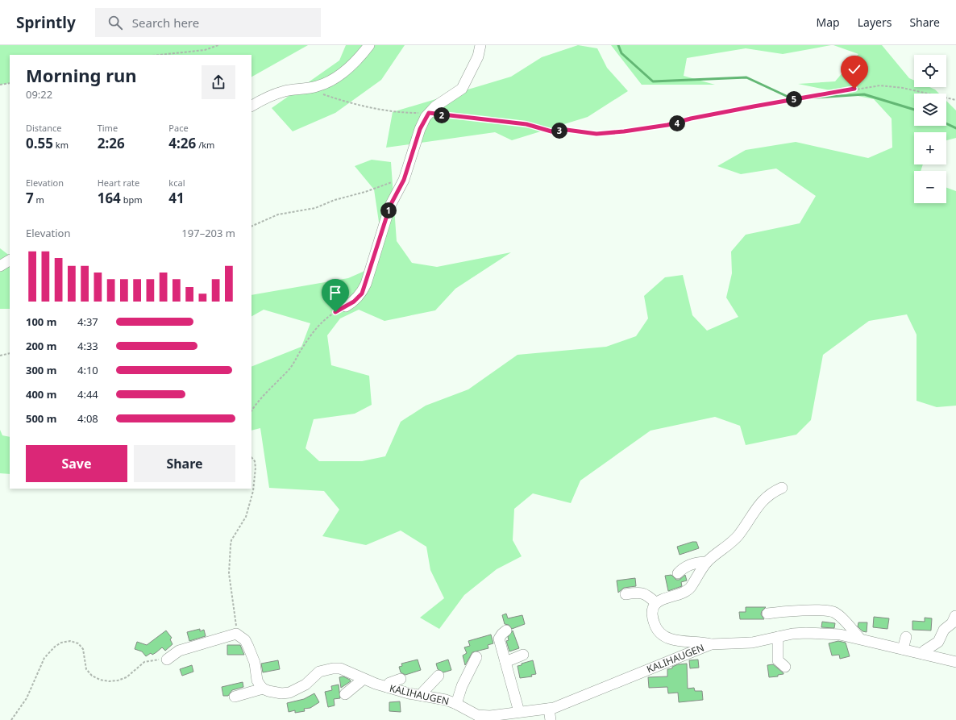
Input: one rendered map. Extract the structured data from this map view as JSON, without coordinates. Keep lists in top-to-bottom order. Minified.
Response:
{"streets":{"street":["KALIHAUGEN"]},"page":{"header":"Sprintly","search":"Search here","nav":["Map","Layers","Share"],"map_buttons":["+","−"],"heading":["Morning run","09:22"],"pins":["5","2","4","3","1"],"stats":[["Distance","0.55 km"],["Time","2:26"],["Pace","4:26 /km"],["Elevation","7 m"],["Heart rate","164 bpm"],["kcal","41"]],"chart":["Elevation","197–203 m"],"list":[{"name":"100 m","note":"4:37"},{"name":"200 m","note":"4:33"},{"name":"300 m","note":"4:10"},{"name":"400 m","note":"4:44"},{"name":"500 m","note":"4:08"}],"buttons":["Save","Share"]}}
